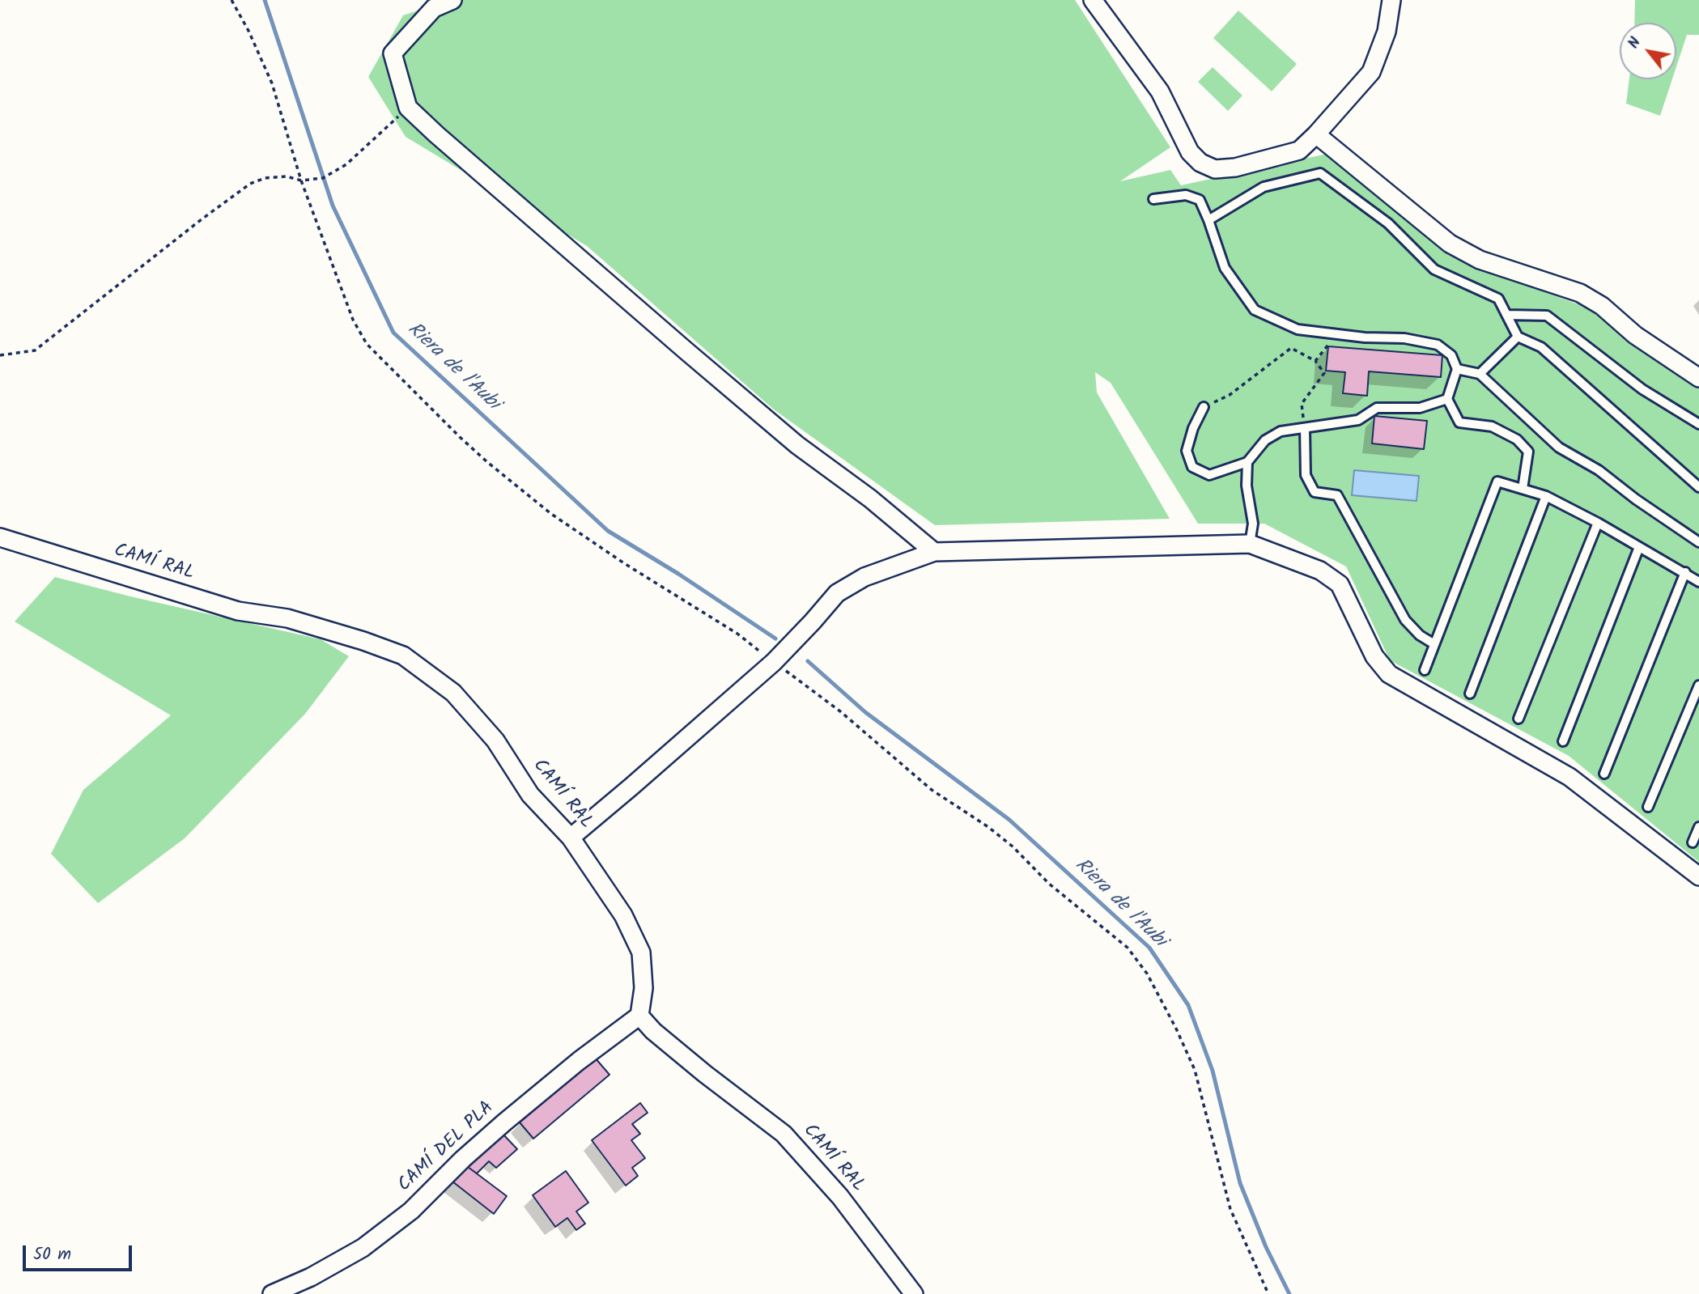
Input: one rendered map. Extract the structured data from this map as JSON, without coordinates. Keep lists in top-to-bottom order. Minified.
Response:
{"streets":{"street":["CAMÍ RAL","CAMÍ DEL PLA"]},"crossings":[["CAMÍ RAL","CAMÍ DEL PLA"]],"water":["Riera de l'Aubi"],"scale_bar":"50 m","north":"top left"}
